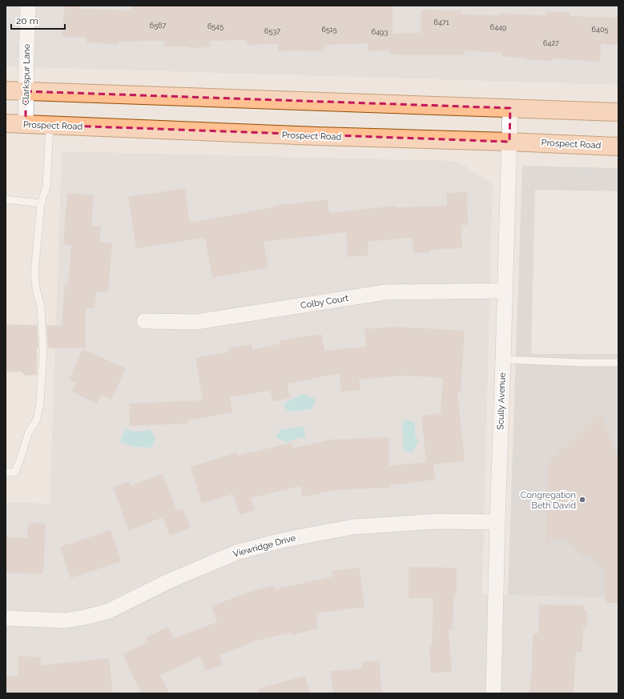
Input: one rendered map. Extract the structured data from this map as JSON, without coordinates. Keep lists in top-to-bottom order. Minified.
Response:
{"streets":{"main road":["Prospect Road"],"street":["Clarkspur Lane","Colby Court","Scully Avenue","Viewridge Drive"]},"crossings":[["Clarkspur Lane","Prospect Road"],["Prospect Road","Scully Avenue"],["Colby Court","Scully Avenue"],["Scully Avenue","Viewridge Drive"]],"places":["Congregation Beth David"],"house_numbers":["6471","6567","6545","6449","6515","6405","6537","6493","6427"],"scale_bar":"20 m"}
